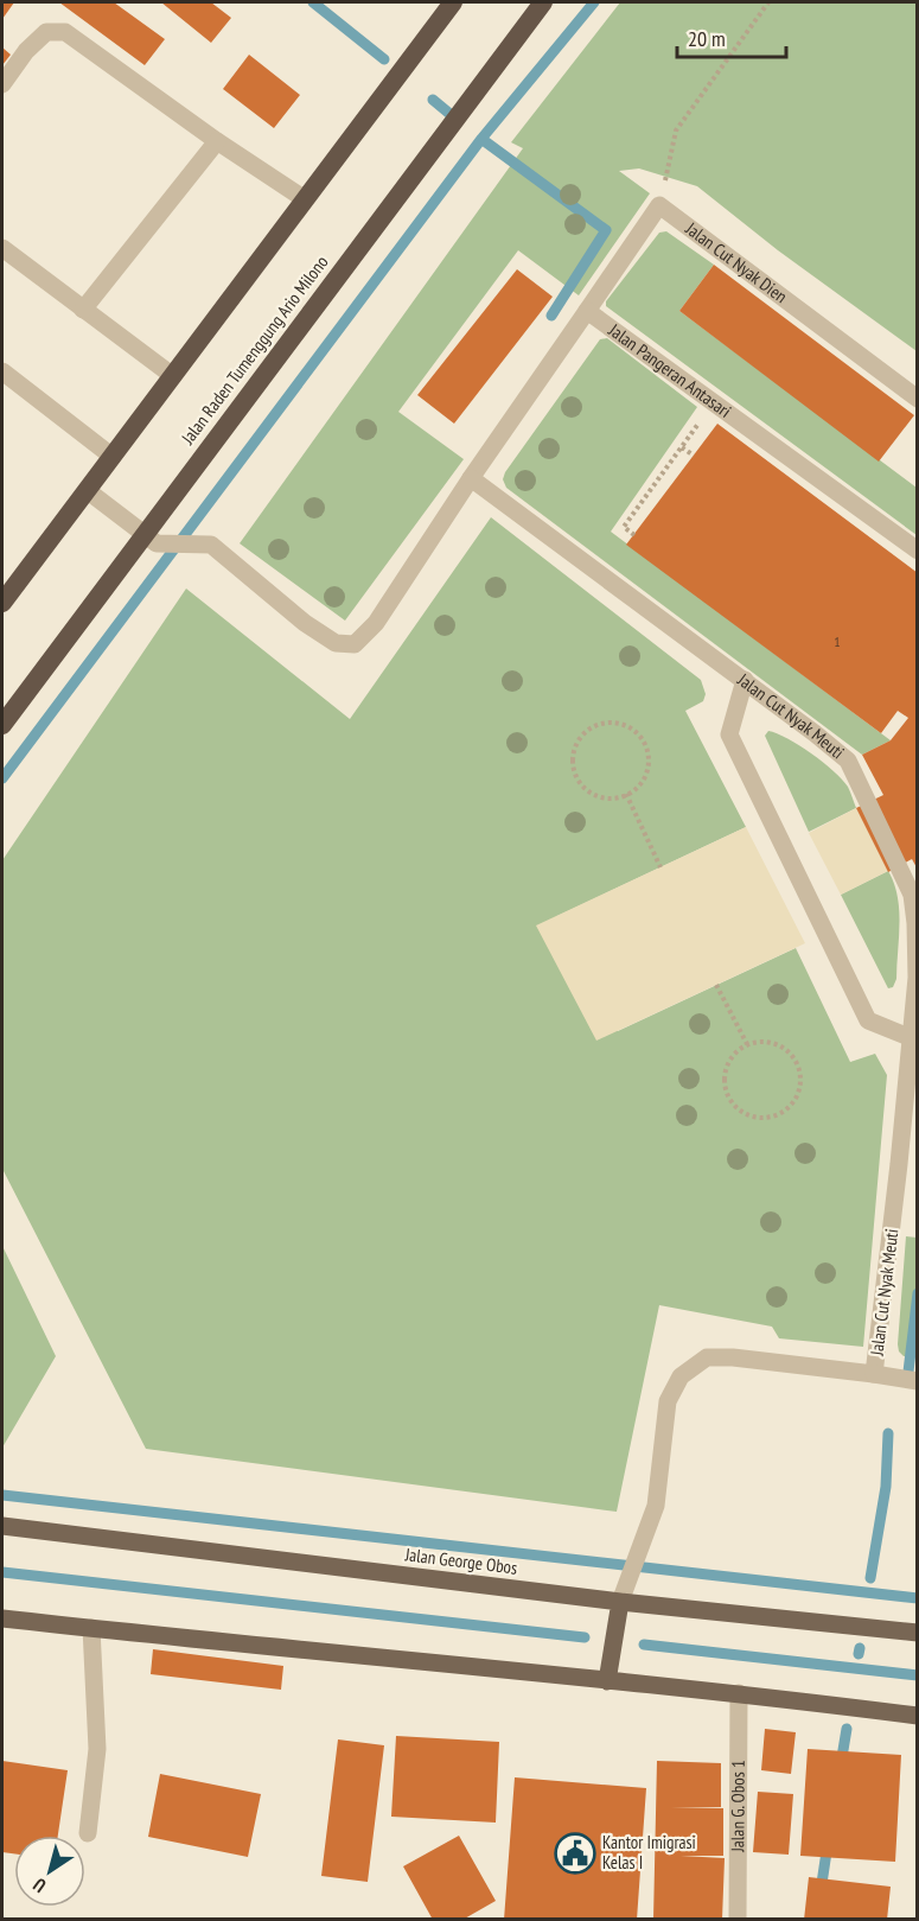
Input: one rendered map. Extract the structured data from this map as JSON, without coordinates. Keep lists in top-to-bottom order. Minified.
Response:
{"streets":{"highway":["Jalan Raden Tumenggung Ario Milono"],"main road":["Jalan George Obos"],"street":["Jalan Cut Nyak Dien","Jalan Pangeran Antasari","Jalan Cut Nyak Meuti","Jalan G. Obos 1"]},"crossings":[["Jalan Cut Nyak Meuti","Jalan George Obos"]],"places":{"public building":["Kantor Imigrasi Kelas I"]},"house_numbers":["1"],"scale_bar":"20 m","north":"bottom left"}
